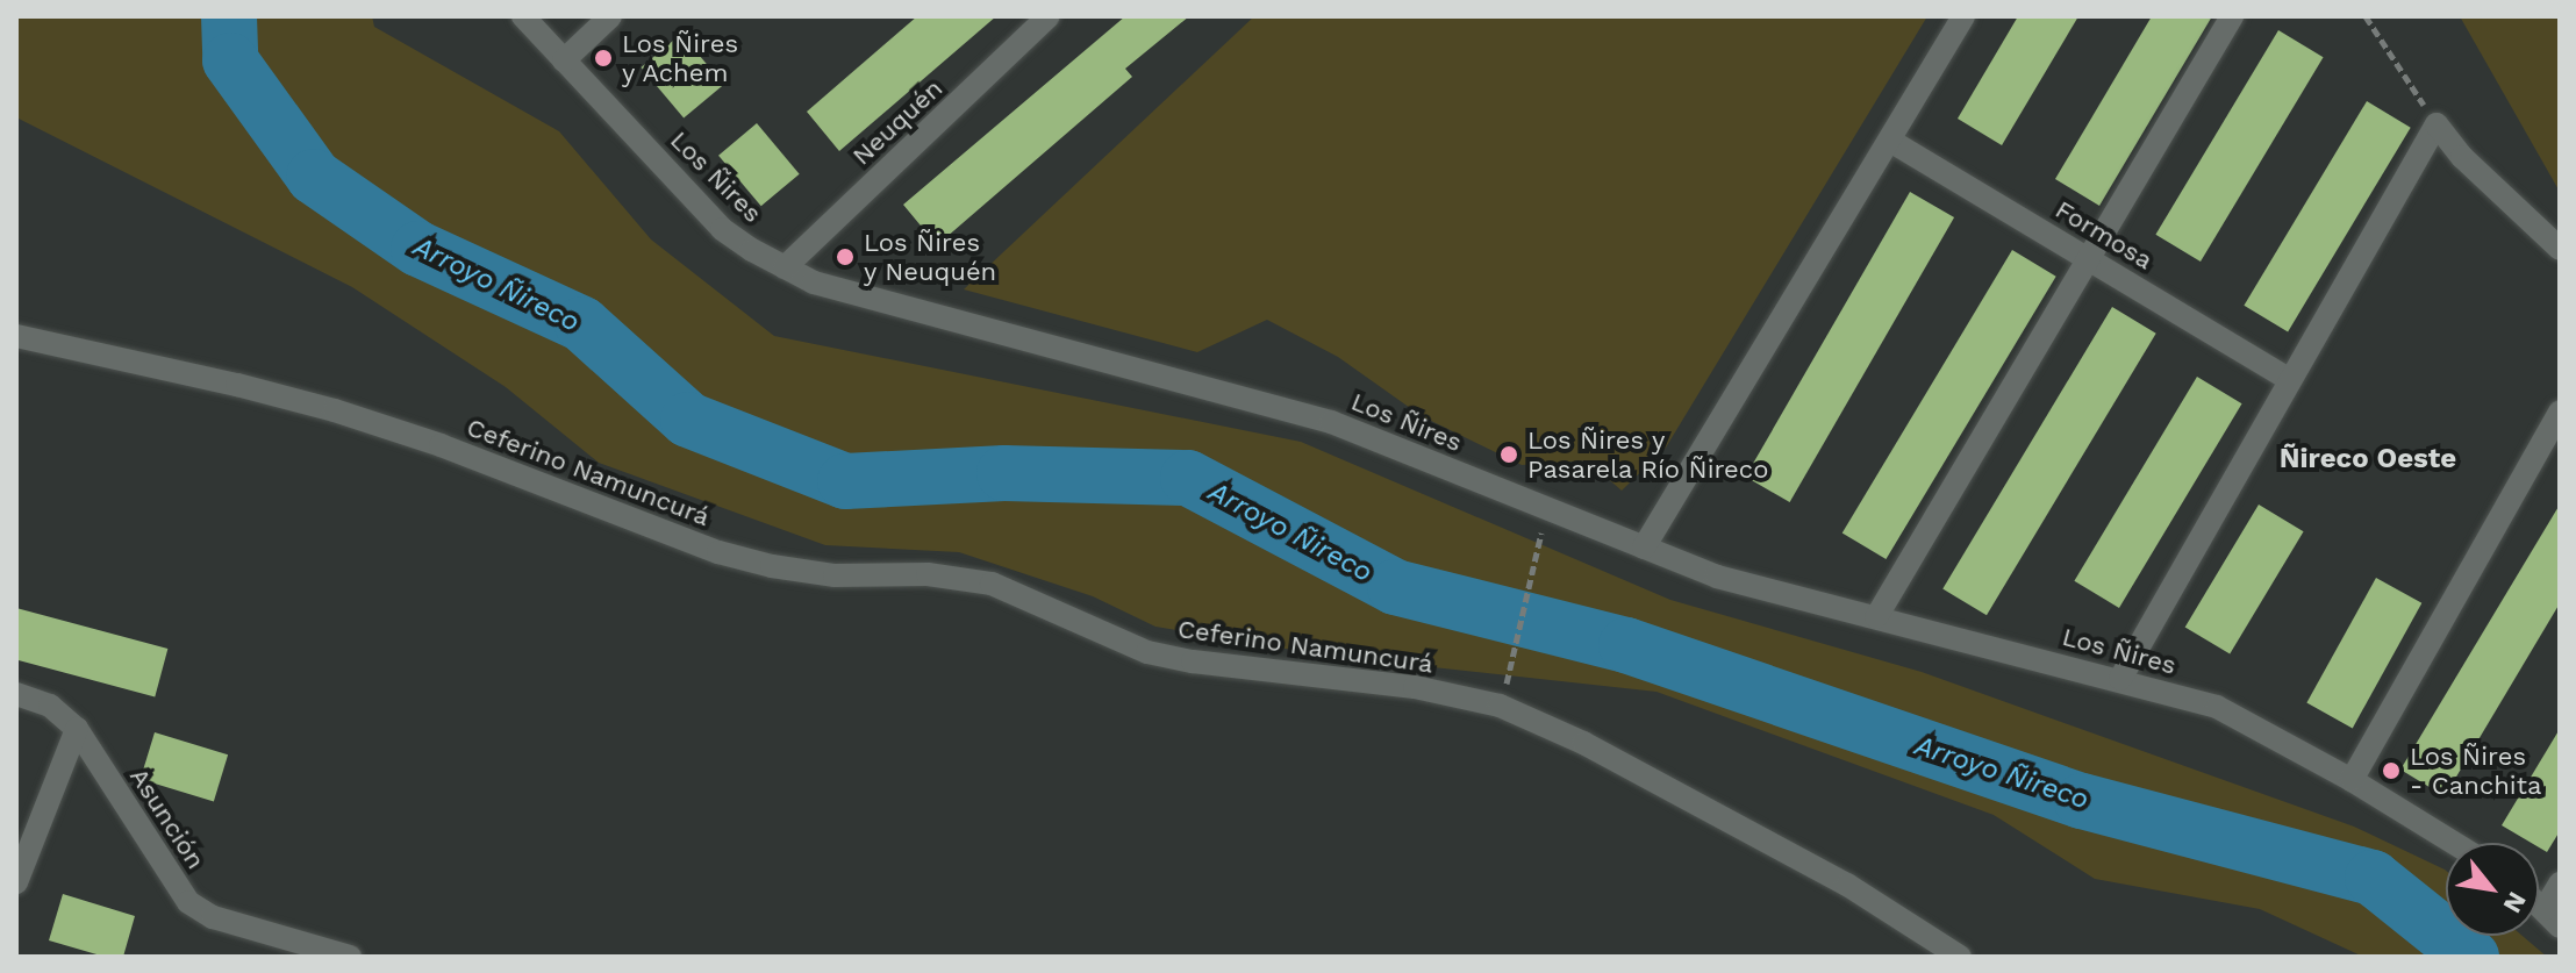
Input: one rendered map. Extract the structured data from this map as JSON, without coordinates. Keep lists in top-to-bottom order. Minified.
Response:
{"streets":{"street":["Neuquén","Los Ñires","Formosa","Ceferino Namuncurá","Asunción"]},"crossings":[["Neuquén","Los Ñires"]],"districts":["Ñireco Oeste"],"water":["Arroyo Ñireco"],"places":["Los Ñires y Achem","Los Ñires y Neuquén","Los Ñires y Pasarela Río Ñireco","Los Ñires - Canchita"],"north":"bottom right"}
